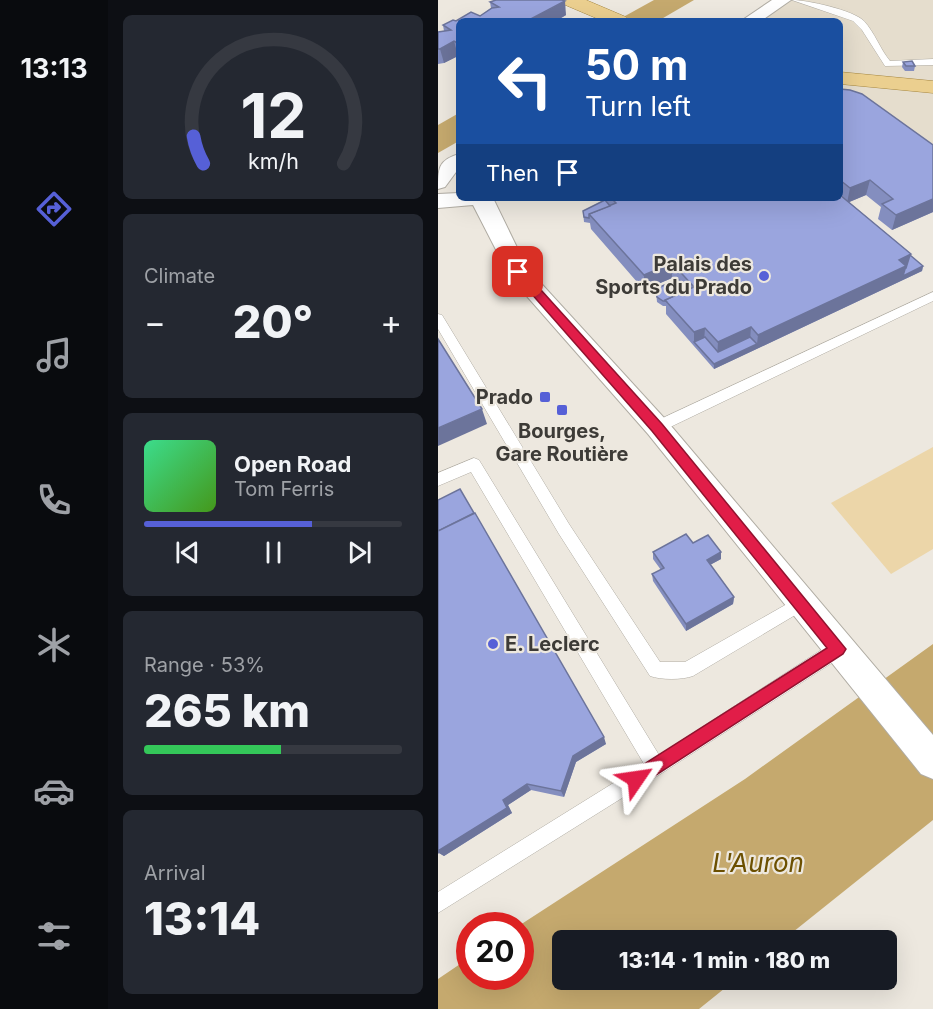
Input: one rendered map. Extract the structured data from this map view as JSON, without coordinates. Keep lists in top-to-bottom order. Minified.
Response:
{"water":["L'Auron"],"places":{"other":["Palais des Sports du Prado","E. Leclerc"],"transit":["Prado","Bourges, Gare Routière"]},"page":{"tabs":"13:13","turn":["50 m","Turn left"],"then":"Then","tile":["Climate",["Range · 53%","265 km"],["Arrival","13:14"]],"heat":["−","20°","+"],"song":["Open Road","Tom Ferris"],"limit":"20","trip":"13:14 · 1 min · 180 m","gauge":["12","km/h"]}}
